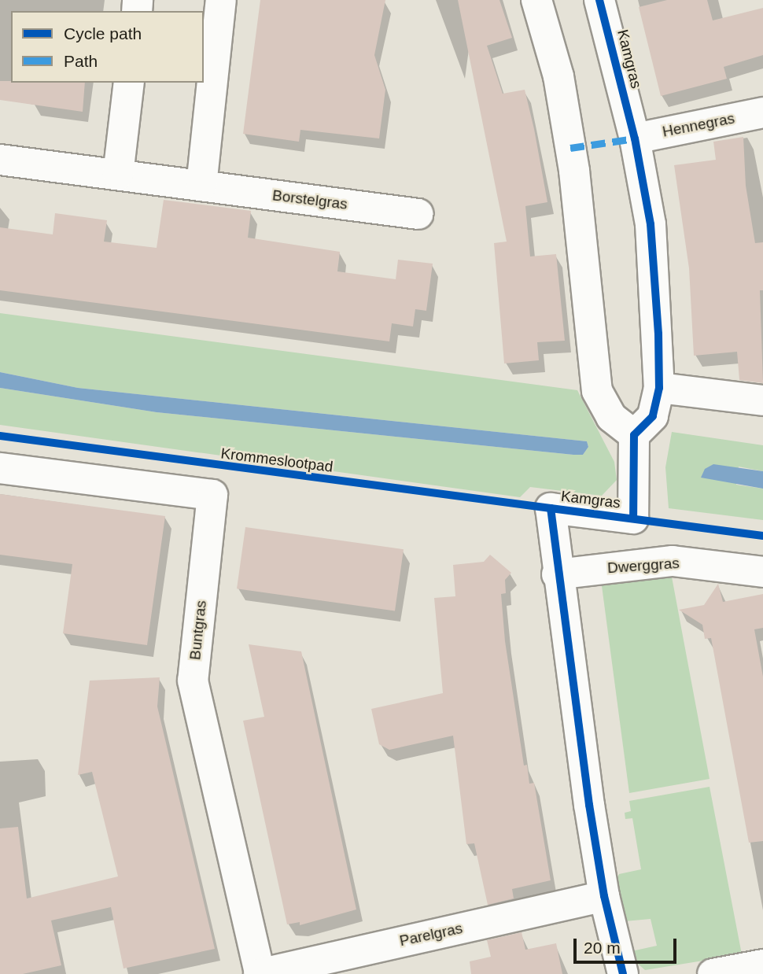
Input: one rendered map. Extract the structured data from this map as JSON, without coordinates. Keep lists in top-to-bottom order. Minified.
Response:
{"streets":{"street":["Kamgras","Hennegras","Borstelgras","Dwerggras","Buntgras","Parelgras"],"cycle path":["Krommeslootpad"]},"crossings":[["Kamgras","Hennegras"],["Kamgras","Dwerggras"],["Kamgras","Parelgras"],["Buntgras","Parelgras"]],"legend":["Cycle path","Path"],"scale_bar":"20 m"}
